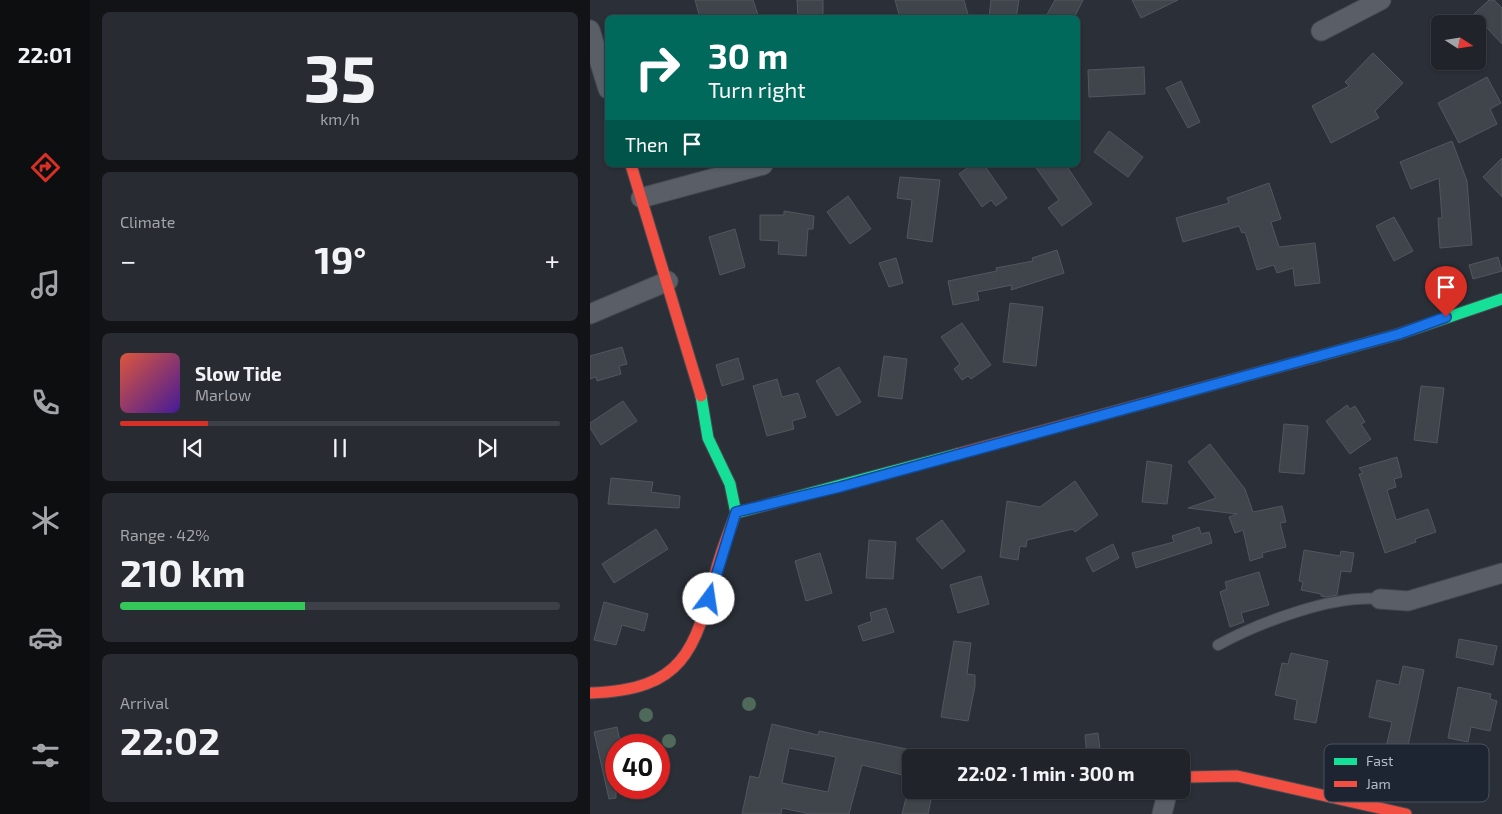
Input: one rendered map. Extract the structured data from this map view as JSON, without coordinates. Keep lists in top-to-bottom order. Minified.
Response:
{"legend":["Fast","Jam"],"north":"right","page":{"tabs":"22:01","tile":[["35","km/h"],"Climate",["Range · 42%","210 km"],["Arrival","22:02"]],"turn":["30 m","Turn right"],"then":"Then","heat":["−","19°","+"],"song":["Slow Tide","Marlow"],"limit":"40","trip":"22:02 · 1 min · 300 m"}}
